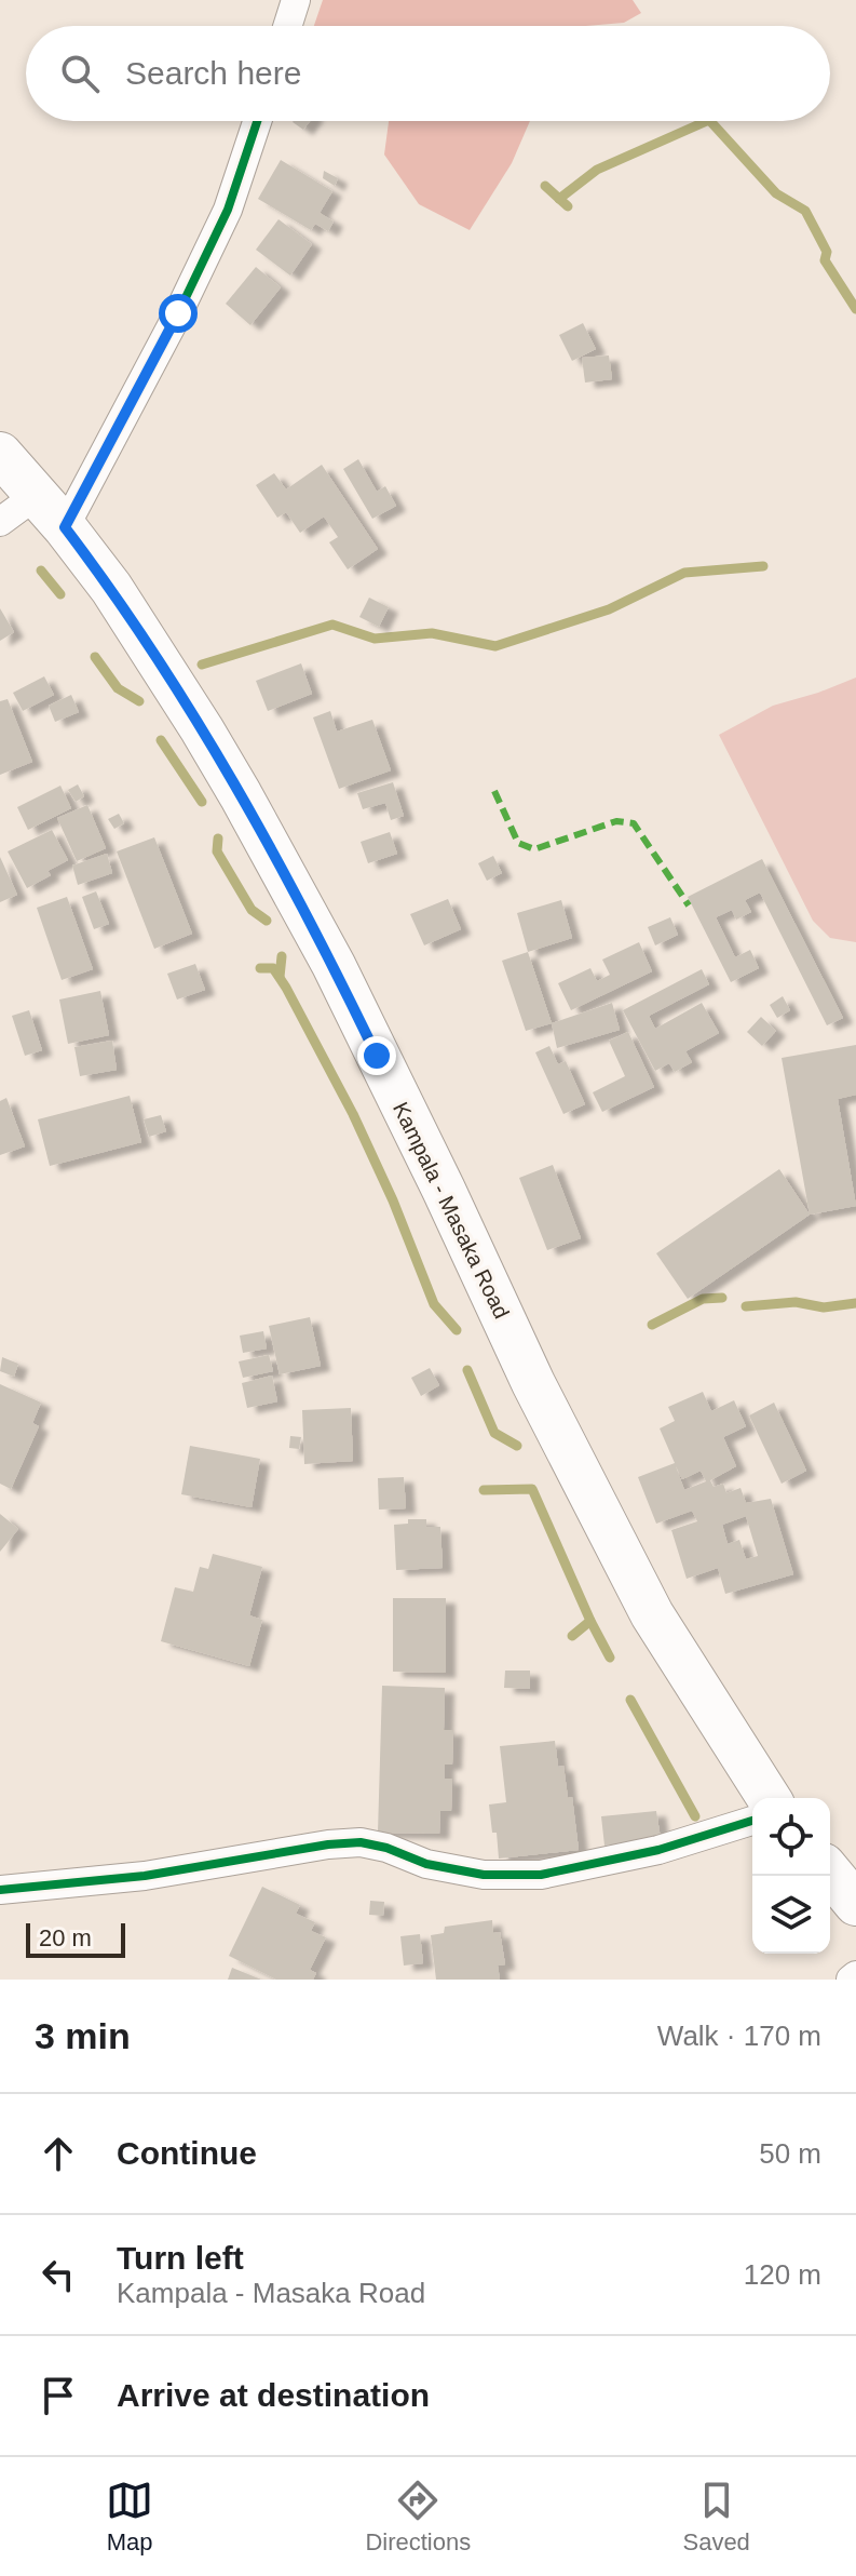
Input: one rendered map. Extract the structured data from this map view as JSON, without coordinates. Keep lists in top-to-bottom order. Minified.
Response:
{"streets":{"main road":["Kampala - Masaka Road"]},"scale_bar":"20 m","page":{"search":"Search here","scale":"20 m","heading":["3 min","Walk · 170 m"],"list":[["Continue","50 m"],["Turn left","Kampala - Masaka Road","120 m"],"Arrive at destination"],"nav":["Map","Directions","Saved"]}}
